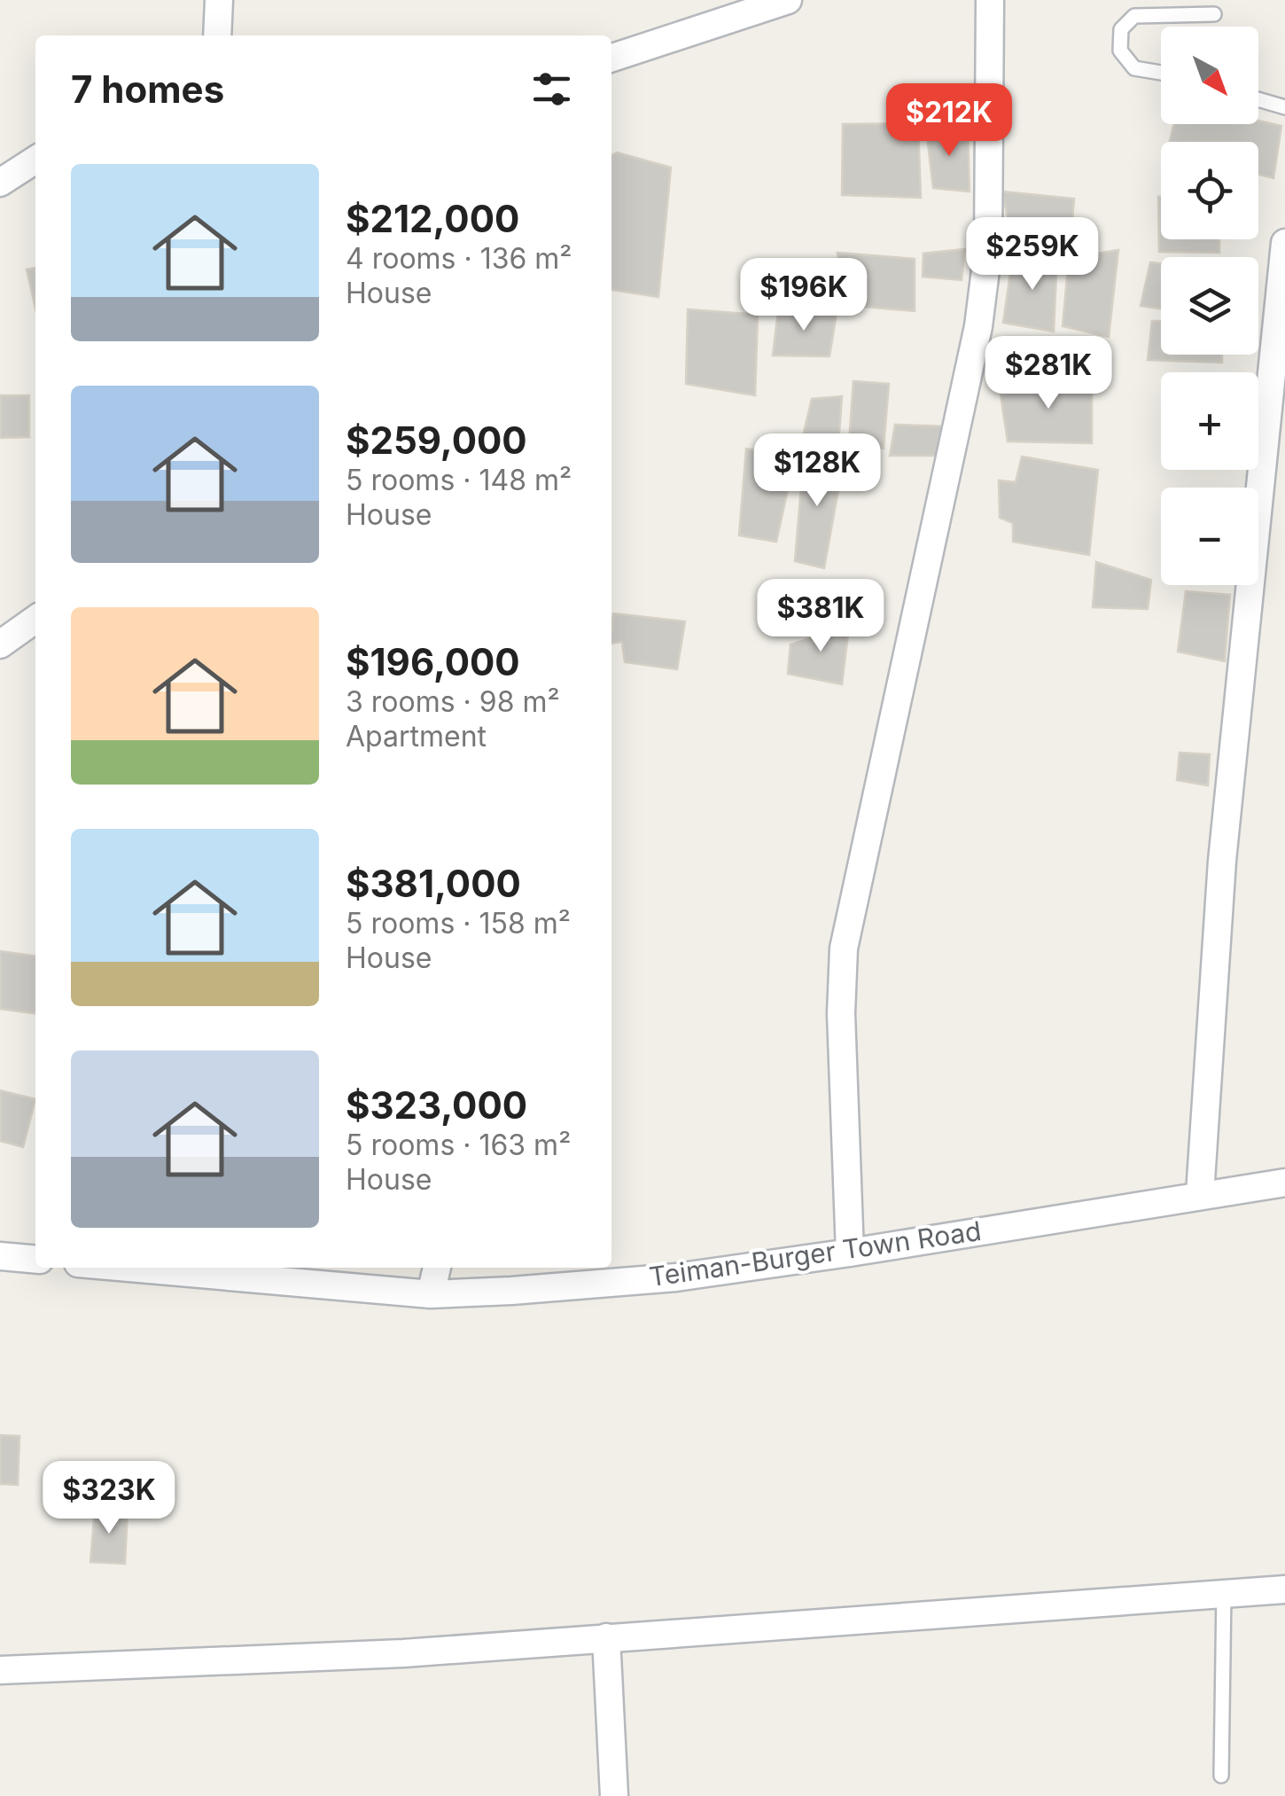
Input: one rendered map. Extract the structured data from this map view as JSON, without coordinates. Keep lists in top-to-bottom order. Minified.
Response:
{"streets":{"street":["Teiman-Burger Town Road"]},"north":"bottom right","page":{"map_buttons":["+","−"],"heading":"7 homes","price":["$212K","$259K","$196K","$281K","$128K","$381K","$323K"],"list":[{"name":"$212,000","note":"4 rooms · 136 m² · House"},{"name":"$259,000","note":"5 rooms · 148 m² · House"},{"name":"$196,000","note":"3 rooms · 98 m² · Apartment"},{"name":"$381,000","note":"5 rooms · 158 m² · House"},{"name":"$323,000","note":"5 rooms · 163 m² · House"}]}}
